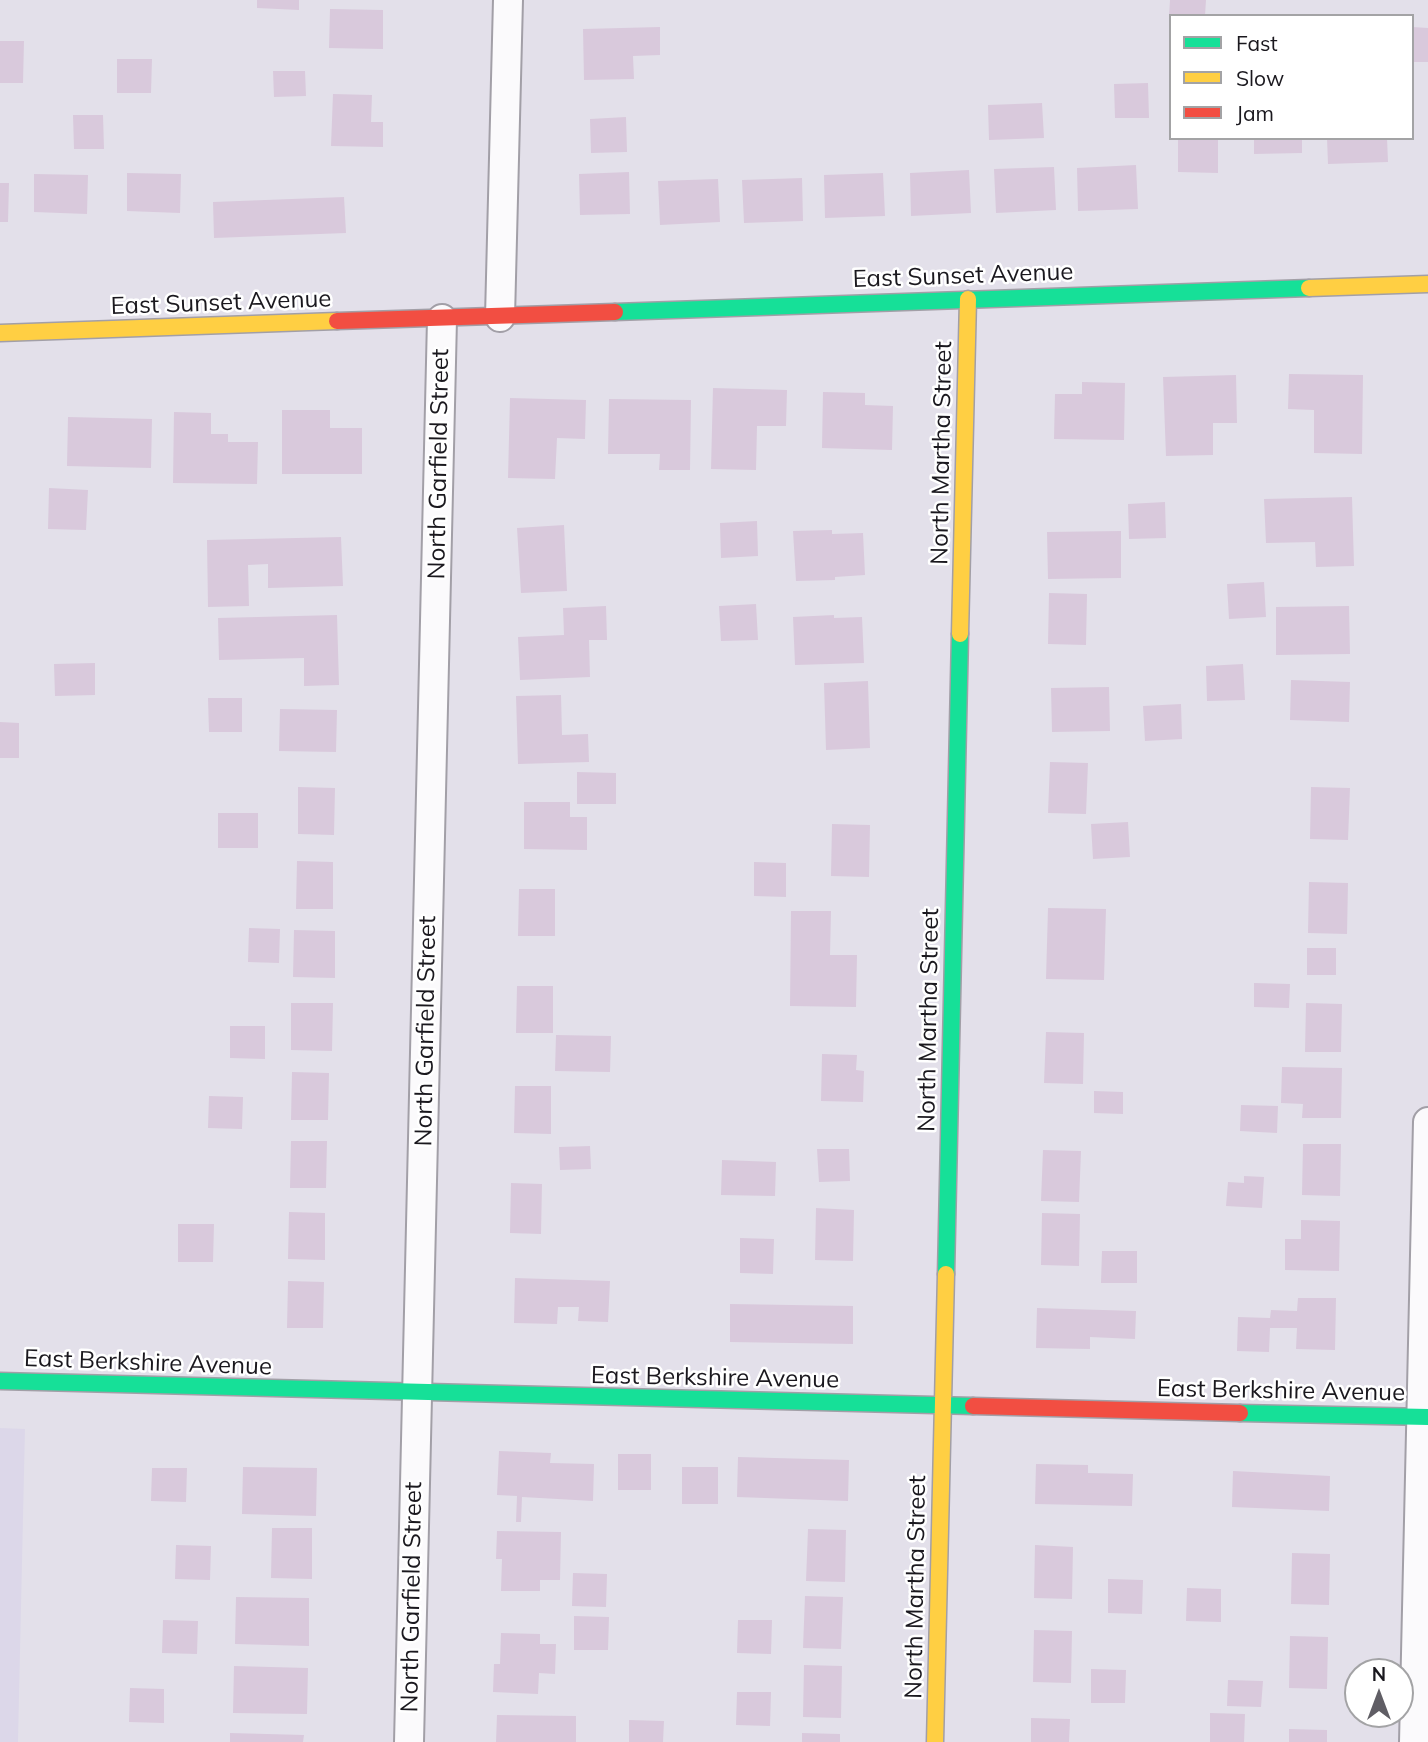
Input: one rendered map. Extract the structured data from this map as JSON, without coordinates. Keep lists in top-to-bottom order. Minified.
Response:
{"streets":{"street":["East Sunset Avenue","North Martha Street","North Garfield Street","East Berkshire Avenue"]},"crossings":[["East Sunset Avenue","North Martha Street"],["East Sunset Avenue","North Garfield Street"],["North Martha Street","East Berkshire Avenue"],["North Garfield Street","East Berkshire Avenue"]],"legend":["Fast","Slow","Jam"],"north":"top"}
